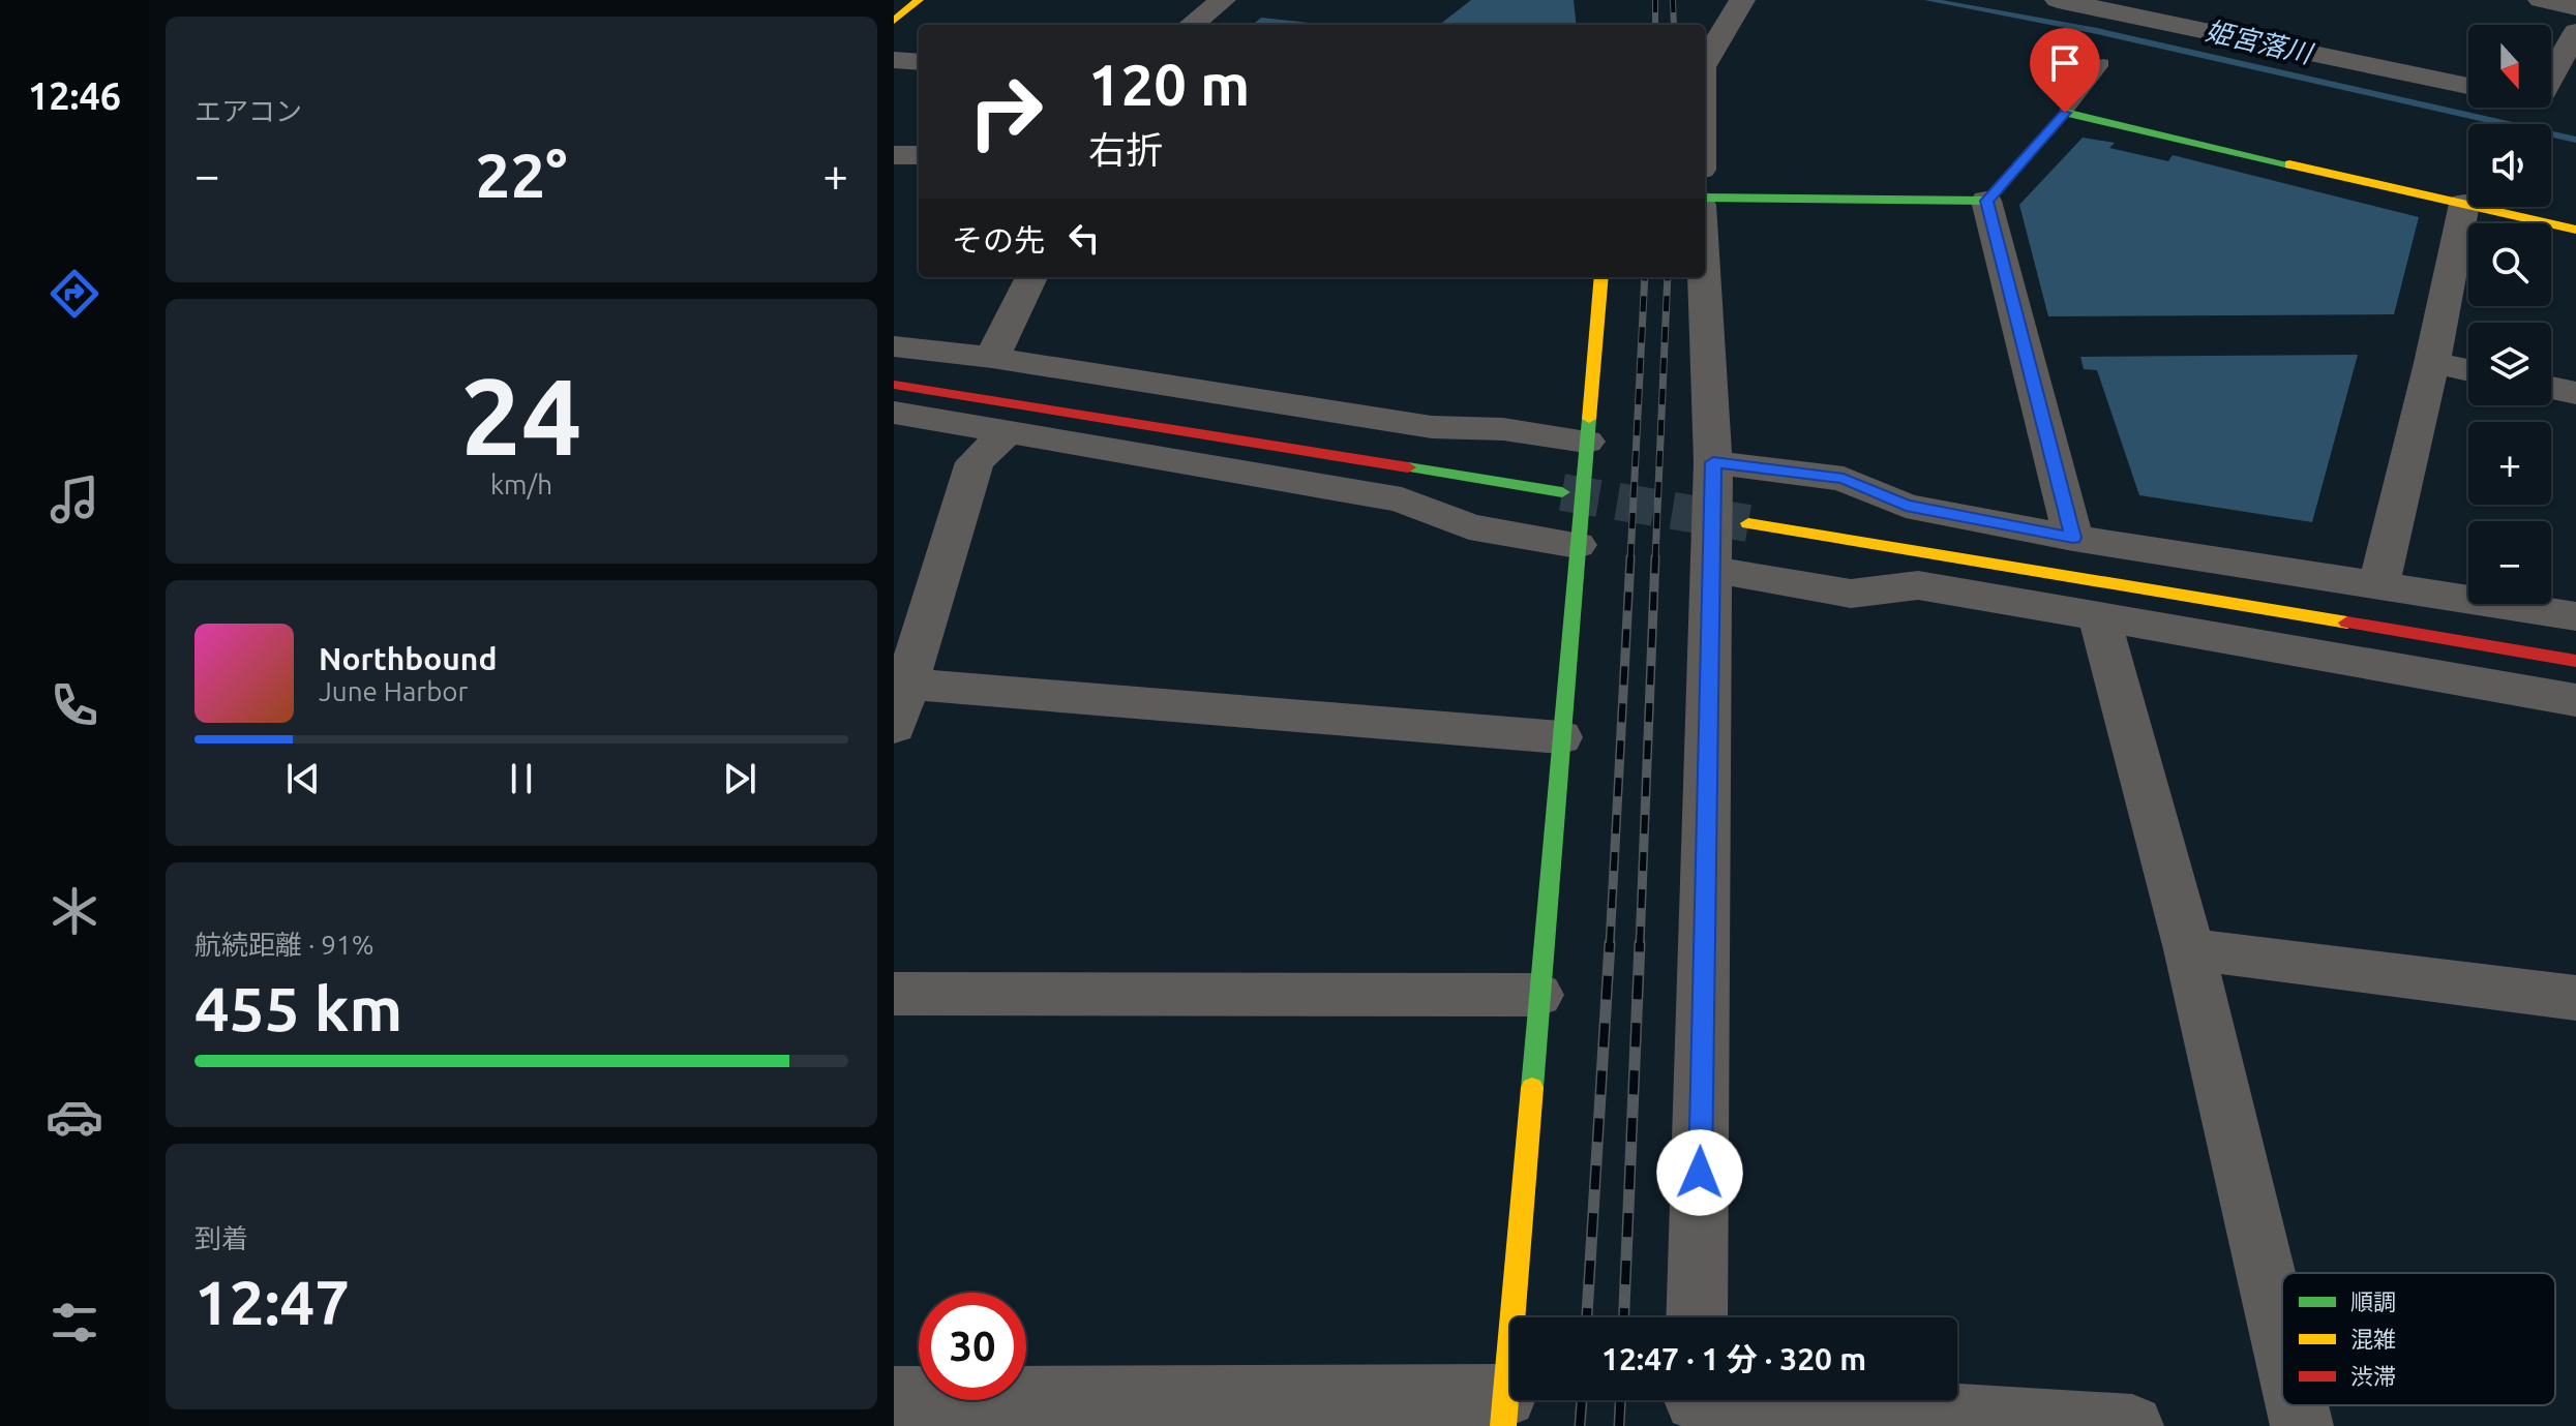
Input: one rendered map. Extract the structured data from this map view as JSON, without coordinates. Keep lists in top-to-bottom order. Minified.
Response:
{"water":["姫宮落川"],"legend":["順調","混雑","渋滞"],"north":"bottom","page":{"tabs":"12:46","tile":["エアコン",["24","km/h"],["航続距離 · 91%","455 km"],["到着","12:47"]],"map_buttons":["+","−"],"turn":["120 m","右折"],"heat":["−","22°","+"],"then":"その先","song":["Northbound","June Harbor"],"limit":"30","trip":"12:47 · 1 分 · 320 m"}}
